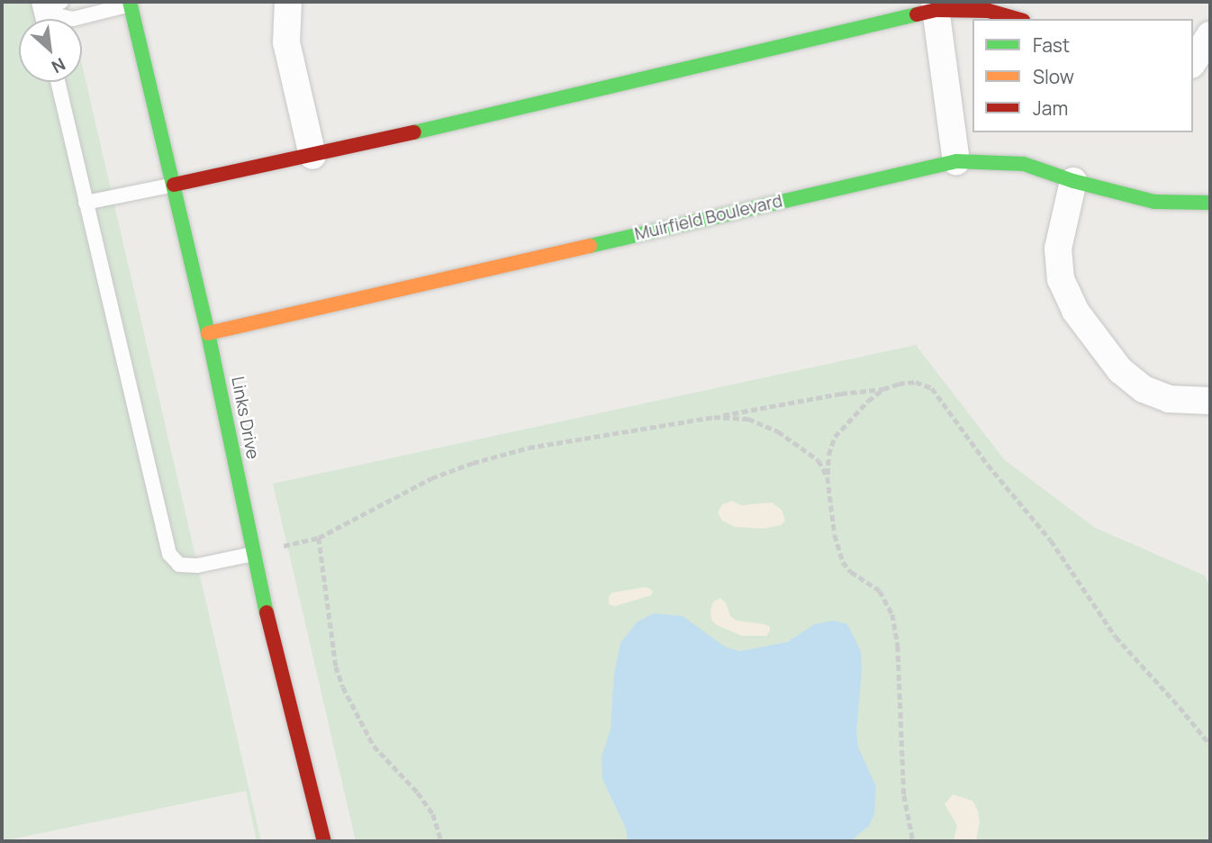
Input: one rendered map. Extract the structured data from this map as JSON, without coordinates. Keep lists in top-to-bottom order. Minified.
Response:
{"streets":{"street":["Muirfield Boulevard","Links Drive"]},"crossings":[["Muirfield Boulevard","Links Drive"]],"legend":["Fast","Slow","Jam"],"north":"bottom right"}
